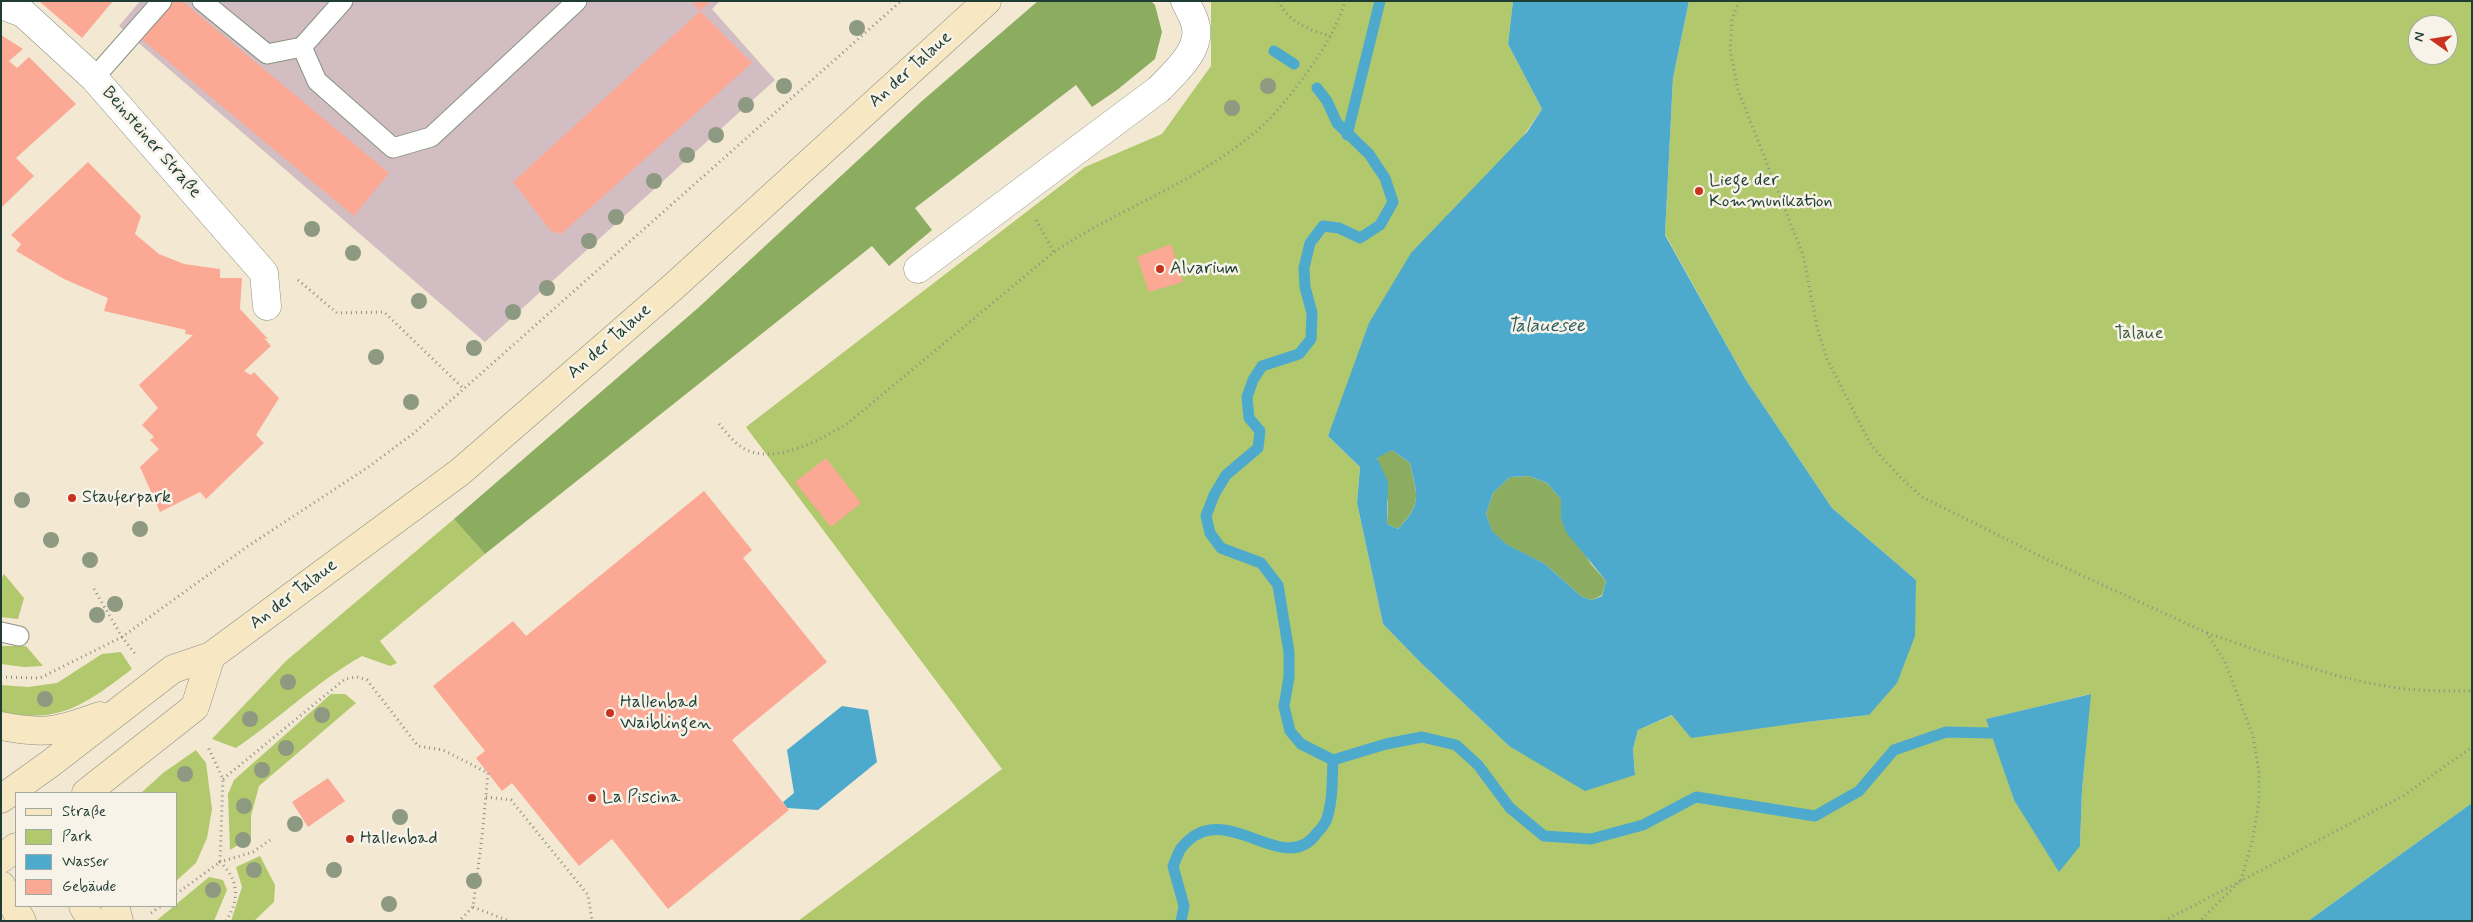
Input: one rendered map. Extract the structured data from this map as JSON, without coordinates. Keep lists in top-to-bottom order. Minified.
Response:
{"streets":{"street":["An der Talaue","Beinsteiner Straße"]},"water":["Talauesee"],"parks":["Talaue"],"places":["Liege der Kommunikation","Alvarium","Stauferpark","Hallenbad Waiblingen","La Piscina","Hallenbad"],"legend":["Straße","Park","Wasser","Gebäude"],"north":"left"}
